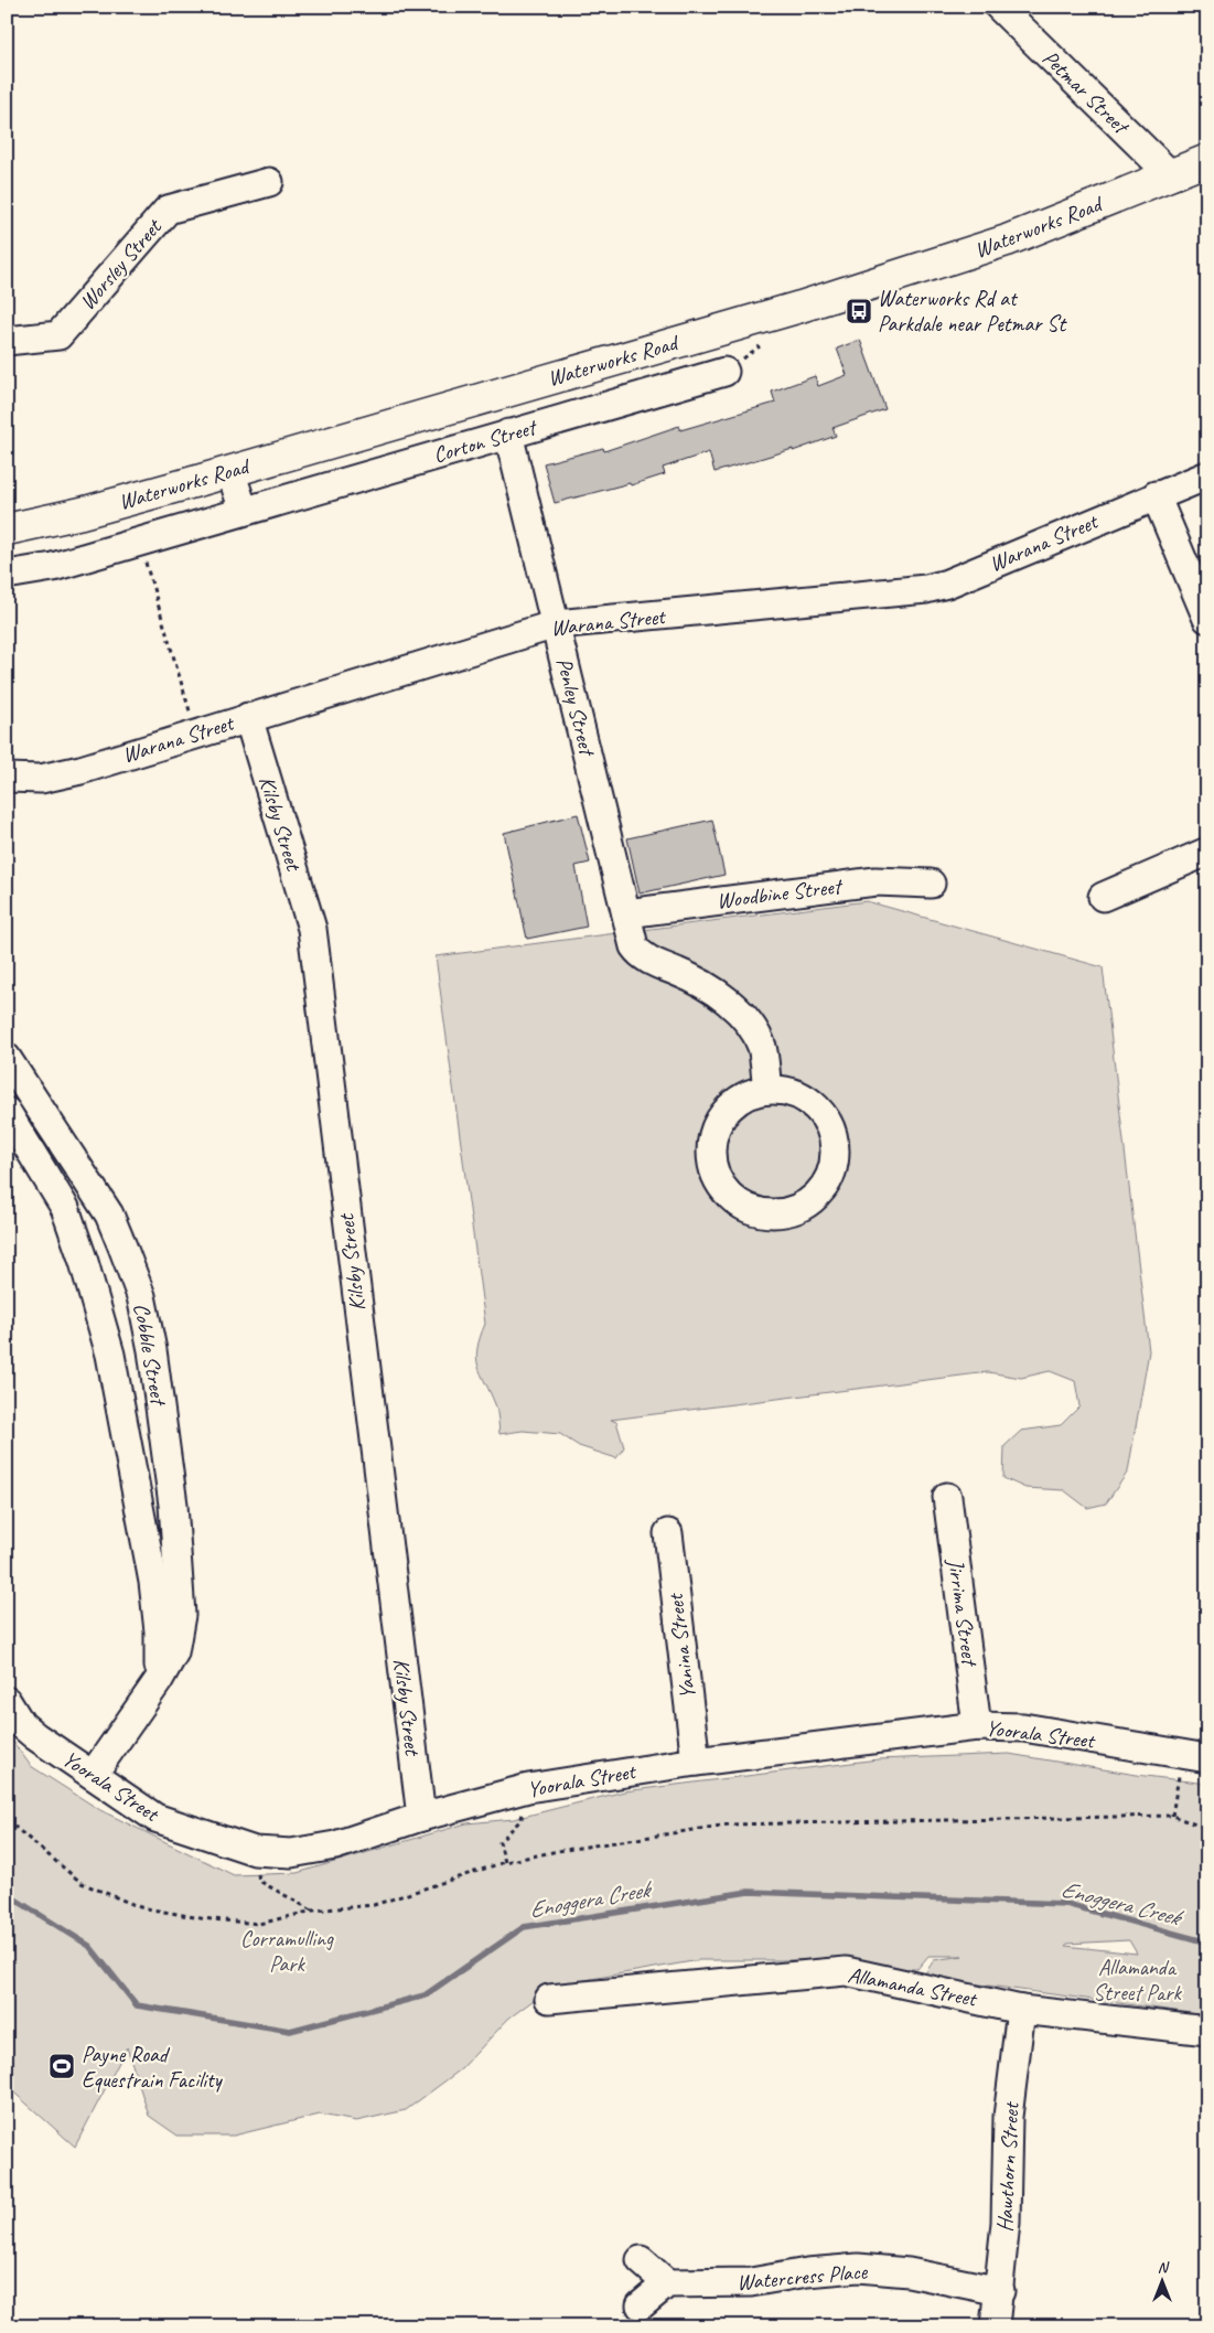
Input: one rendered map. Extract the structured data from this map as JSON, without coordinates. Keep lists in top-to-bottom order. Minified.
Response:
{"streets":{"main road":["Waterworks Road"],"street":["Petmar Street","Worsley Street","Corton Street","Warana Street","Penley Street","Kilsby Street","Woodbine Street","Cobble Street","Jirrima Street","Yanina Street","Yoorala Street","Allamanda Street","Hawthorn Street","Watercress Place"]},"crossings":[["Petmar Street","Waterworks Road"],["Corton Street","Penley Street"],["Warana Street","Penley Street"],["Warana Street","Kilsby Street"],["Penley Street","Woodbine Street"],["Kilsby Street","Yoorala Street"],["Cobble Street","Yoorala Street"],["Jirrima Street","Yoorala Street"],["Yanina Street","Yoorala Street"],["Allamanda Street","Hawthorn Street"],["Hawthorn Street","Watercress Place"]],"water":["Enoggera Creek"],"parks":["Corramulling Park","Allamanda Street Park"],"places":{"bus stop":["Waterworks Rd at Parkdale near Petmar St"],"sports":["Payne Road Equestrain Facility"]},"north":"top"}
